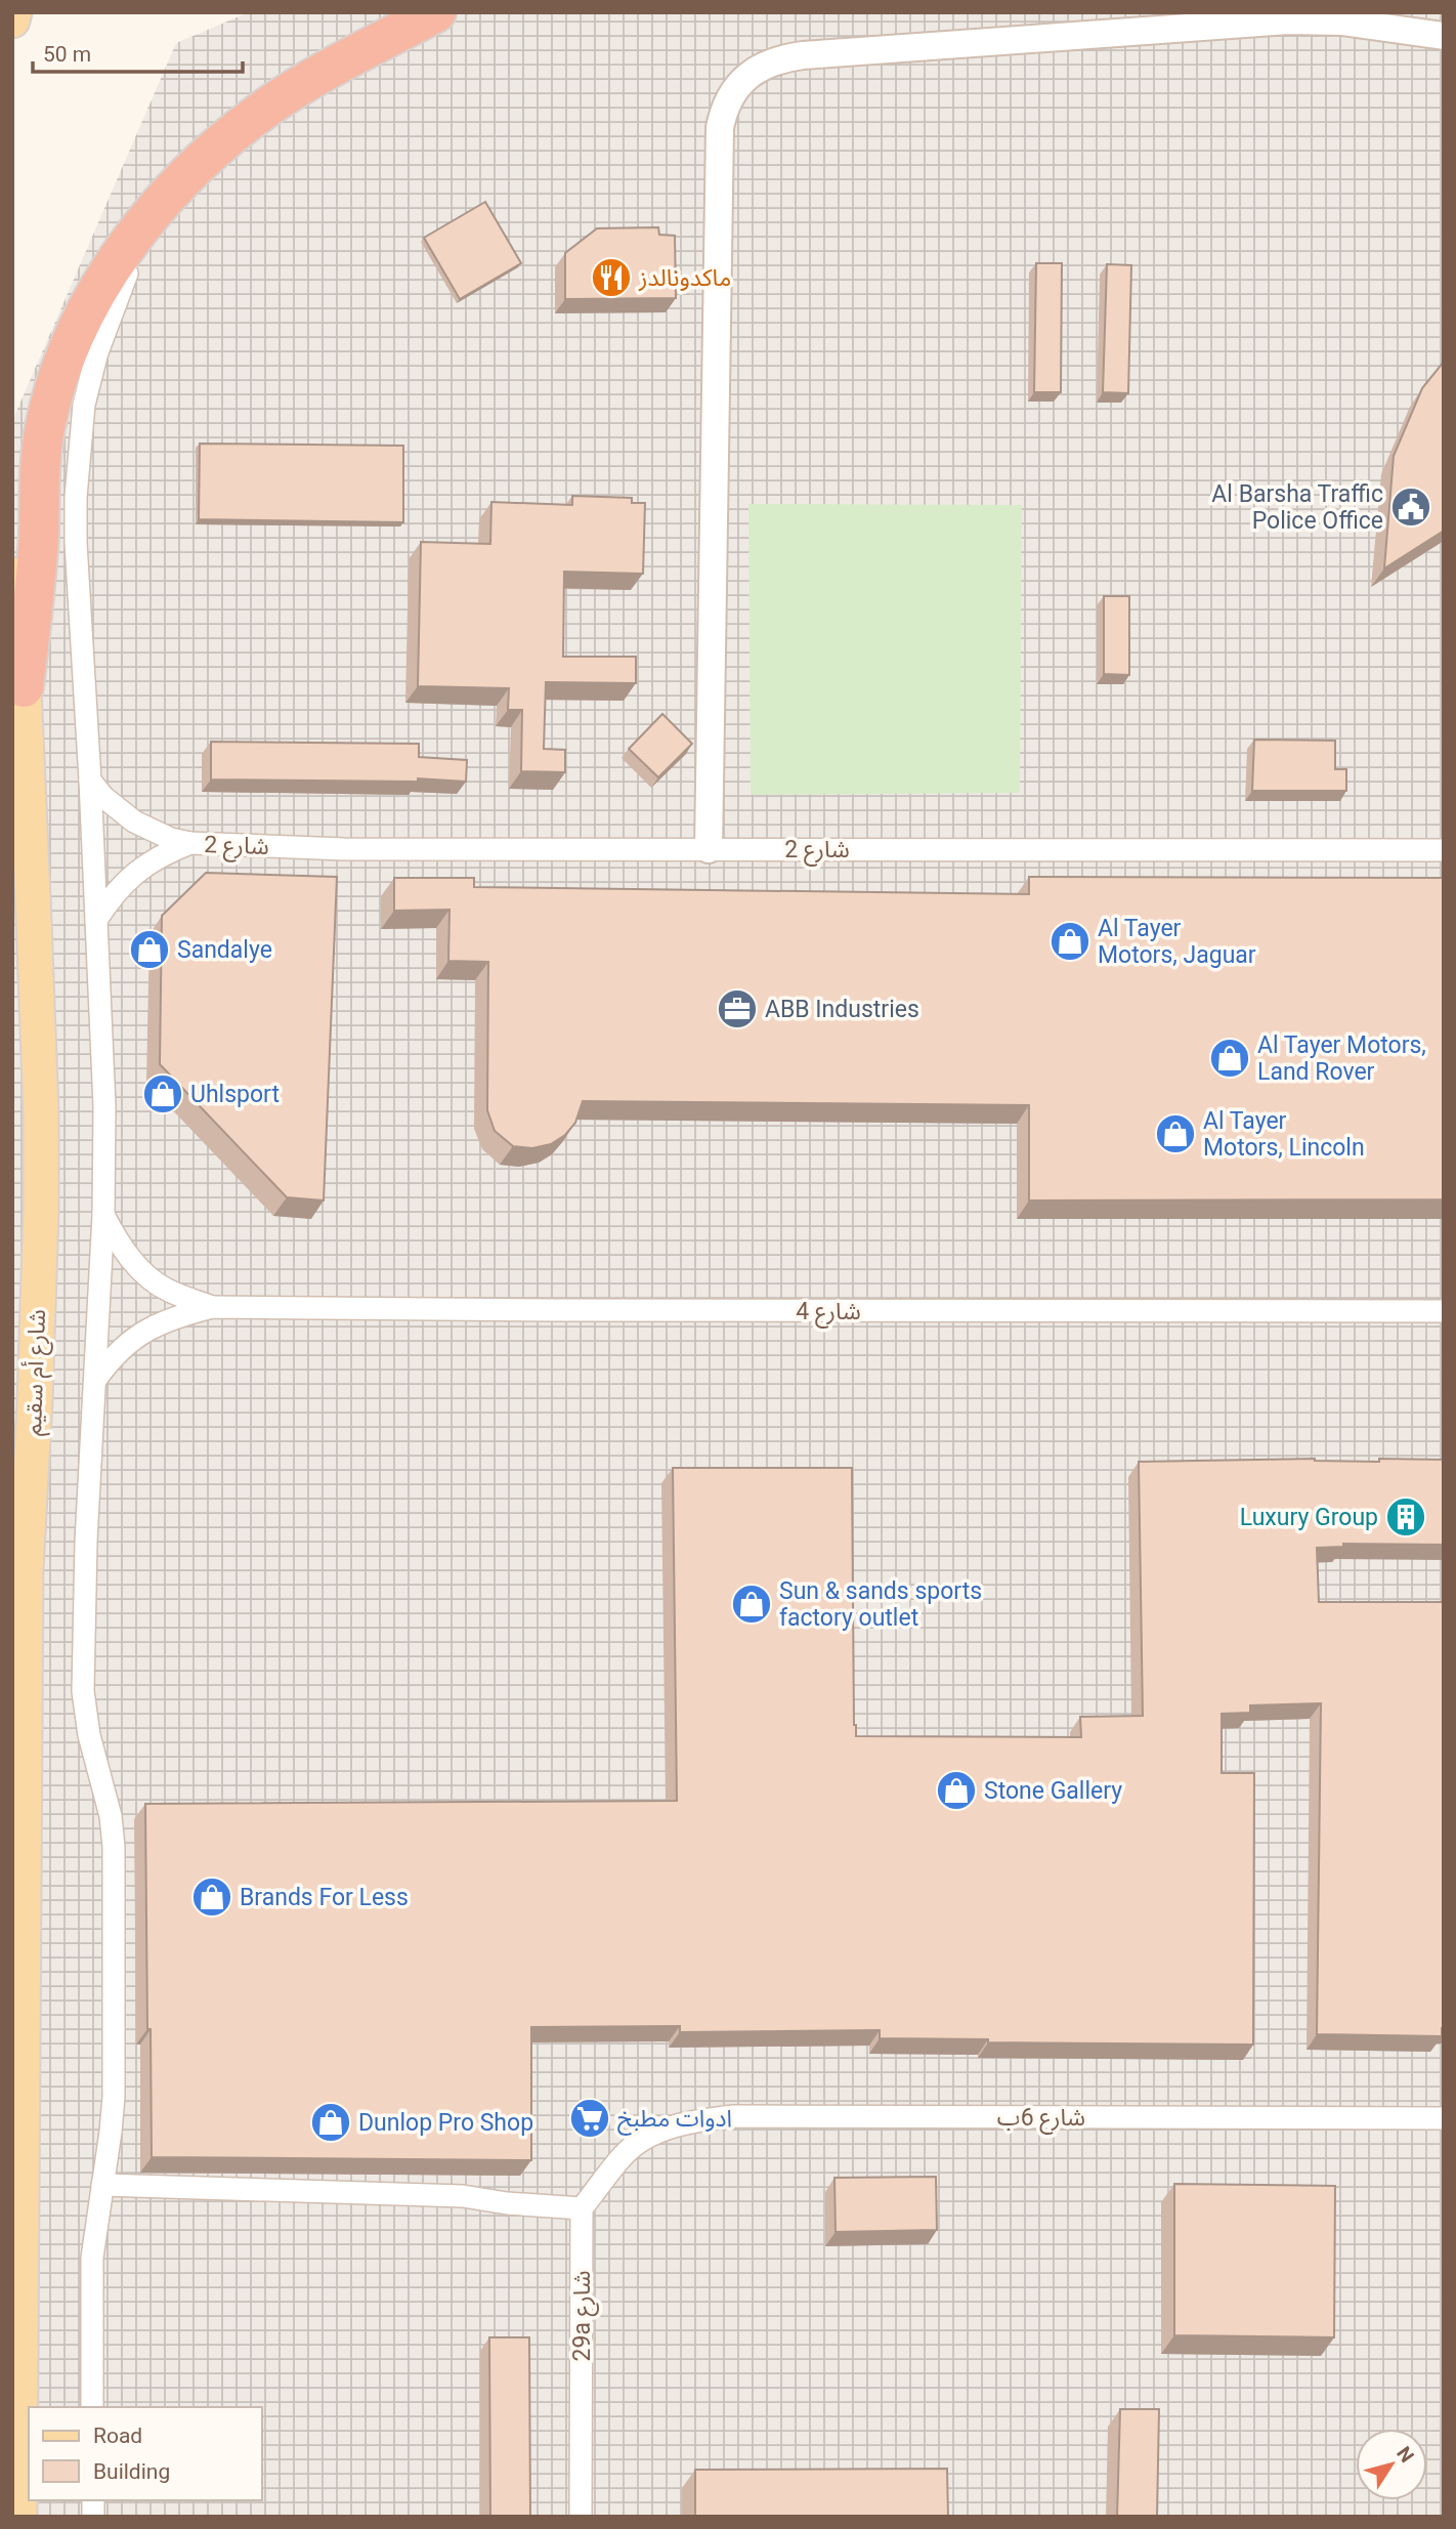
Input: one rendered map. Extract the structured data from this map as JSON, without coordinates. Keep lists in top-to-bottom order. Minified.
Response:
{"streets":{"main road":["شارع أم سقيم"],"street":["شارع 2","شارع 4","شارع 6ب","29a شارع"]},"crossings":[["شارع 6ب","29a شارع"]],"places":{"restaurant":["ماكدونالدز"],"public building":["Al Barsha Traffic Police Office"],"shop":["Al Tayer Motors, Jaguar","Sandalye","Al Tayer Motors, Land Rover","Uhlsport","Al Tayer Motors, Lincoln","Sun & sands sports factory outlet","Stone Gallery","Brands For Less","Dunlop Pro Shop"],"office":["ABB Industries"],"building":["Luxury Group"],"supermarket":["ادوات مطبخ"]},"legend":["Road","Building"],"scale_bar":"50 m","north":"top right"}
